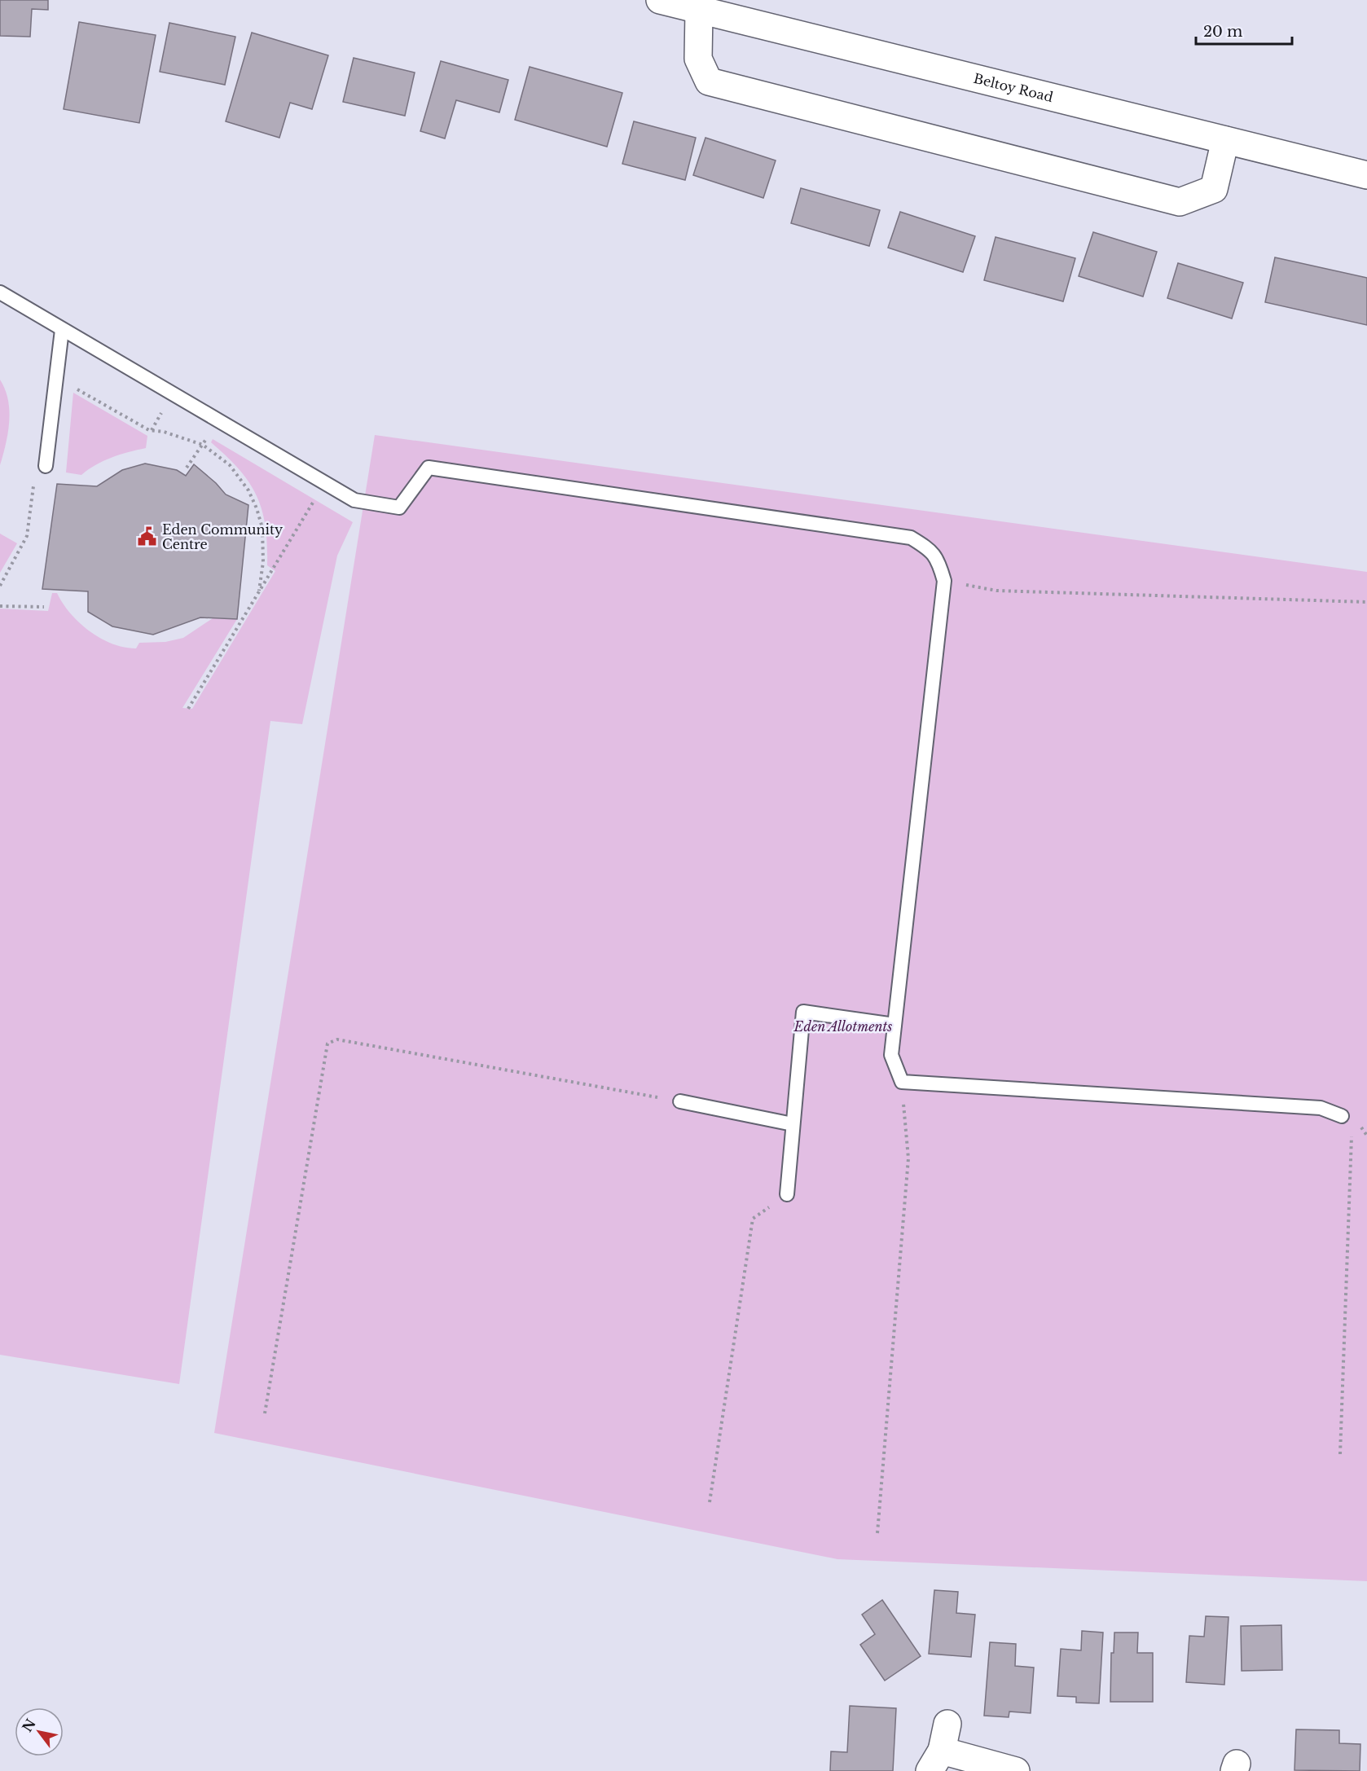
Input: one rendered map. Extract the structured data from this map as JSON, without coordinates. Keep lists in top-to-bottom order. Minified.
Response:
{"streets":{"street":["Beltoy Road"]},"parks":["Eden Allotments"],"places":{"public building":["Eden Community Centre"]},"scale_bar":"20 m","north":"top left"}
